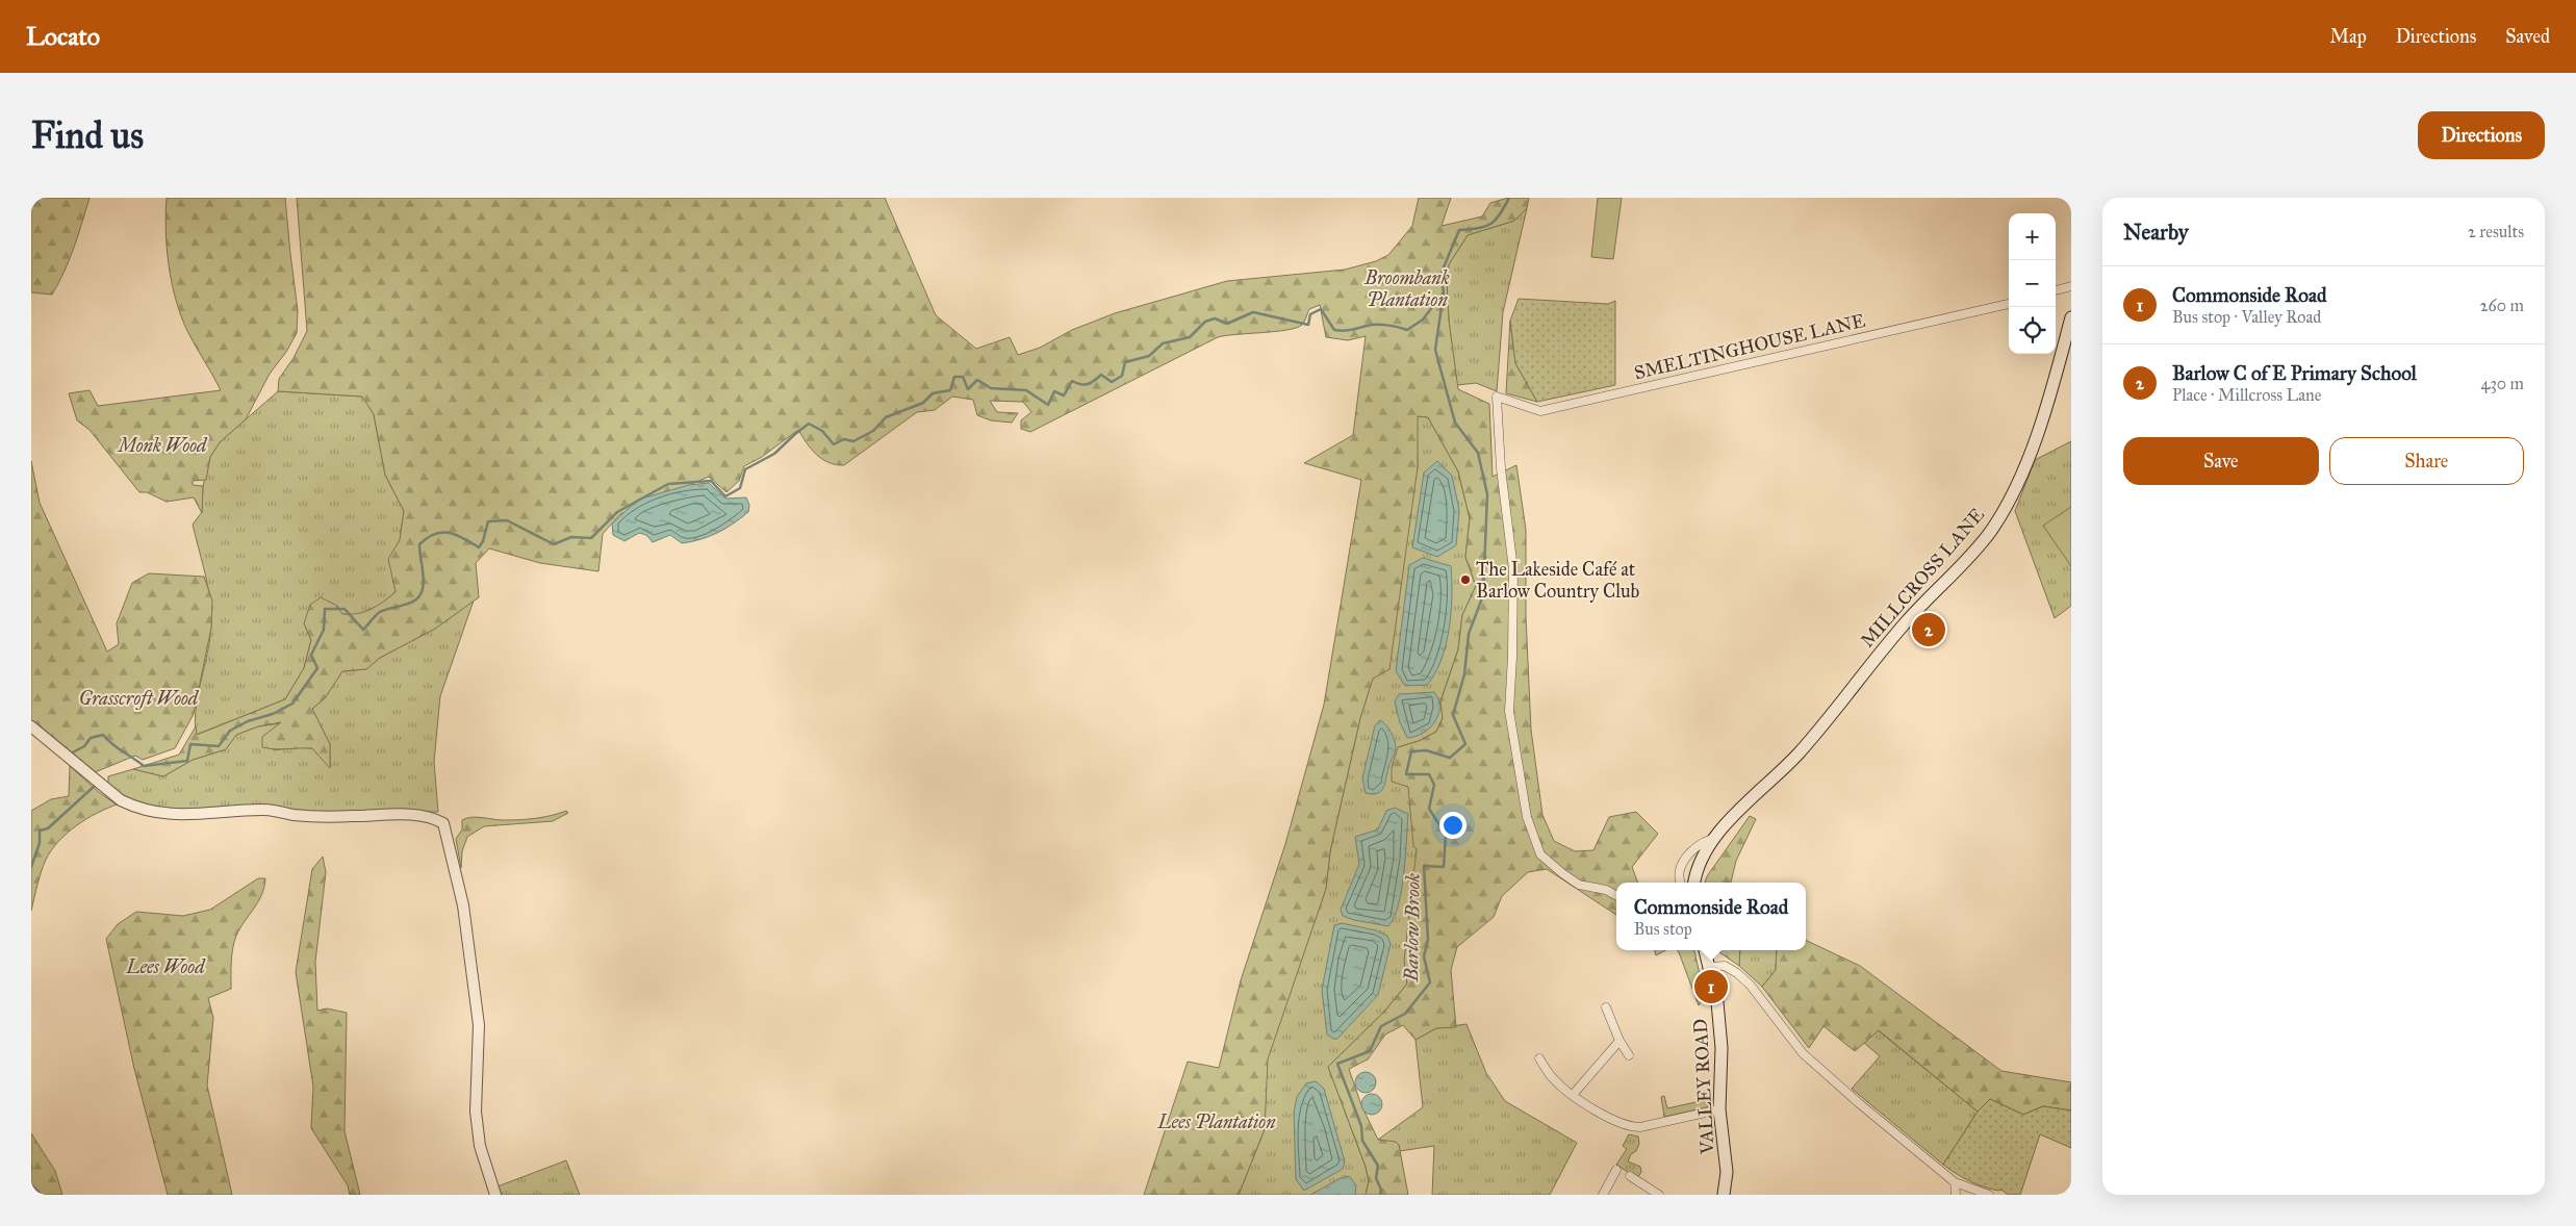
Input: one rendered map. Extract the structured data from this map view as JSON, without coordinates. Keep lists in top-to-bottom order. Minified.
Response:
{"streets":{"main road":["MILLCROSS LANE","VALLEY ROAD"],"street":["SMELTINGHOUSE LANE"]},"water":["Barlow Brook"],"parks":["Broombank Plantation","Monk Wood","Grasscroft Wood","Lees Wood","Lees Plantation"],"places":["The Lakeside Café at Barlow Country Club"],"page":{"header":"Locato","nav":["Map","Directions","Saved"],"buttons":["Directions",["Save","Share"]],"title":"Find us","heading":["Nearby","2 results"],"map_buttons":["+","−"],"list":[{"mark":"1","name":"Commonside Road","note":"Bus stop · Valley Road","value":"260 m"},{"mark":"2","name":"Barlow C of E Primary School","note":"Place · Millcross Lane","value":"430 m"}],"pins":["2","1"],"popup":["Commonside Road","Bus stop"]}}
